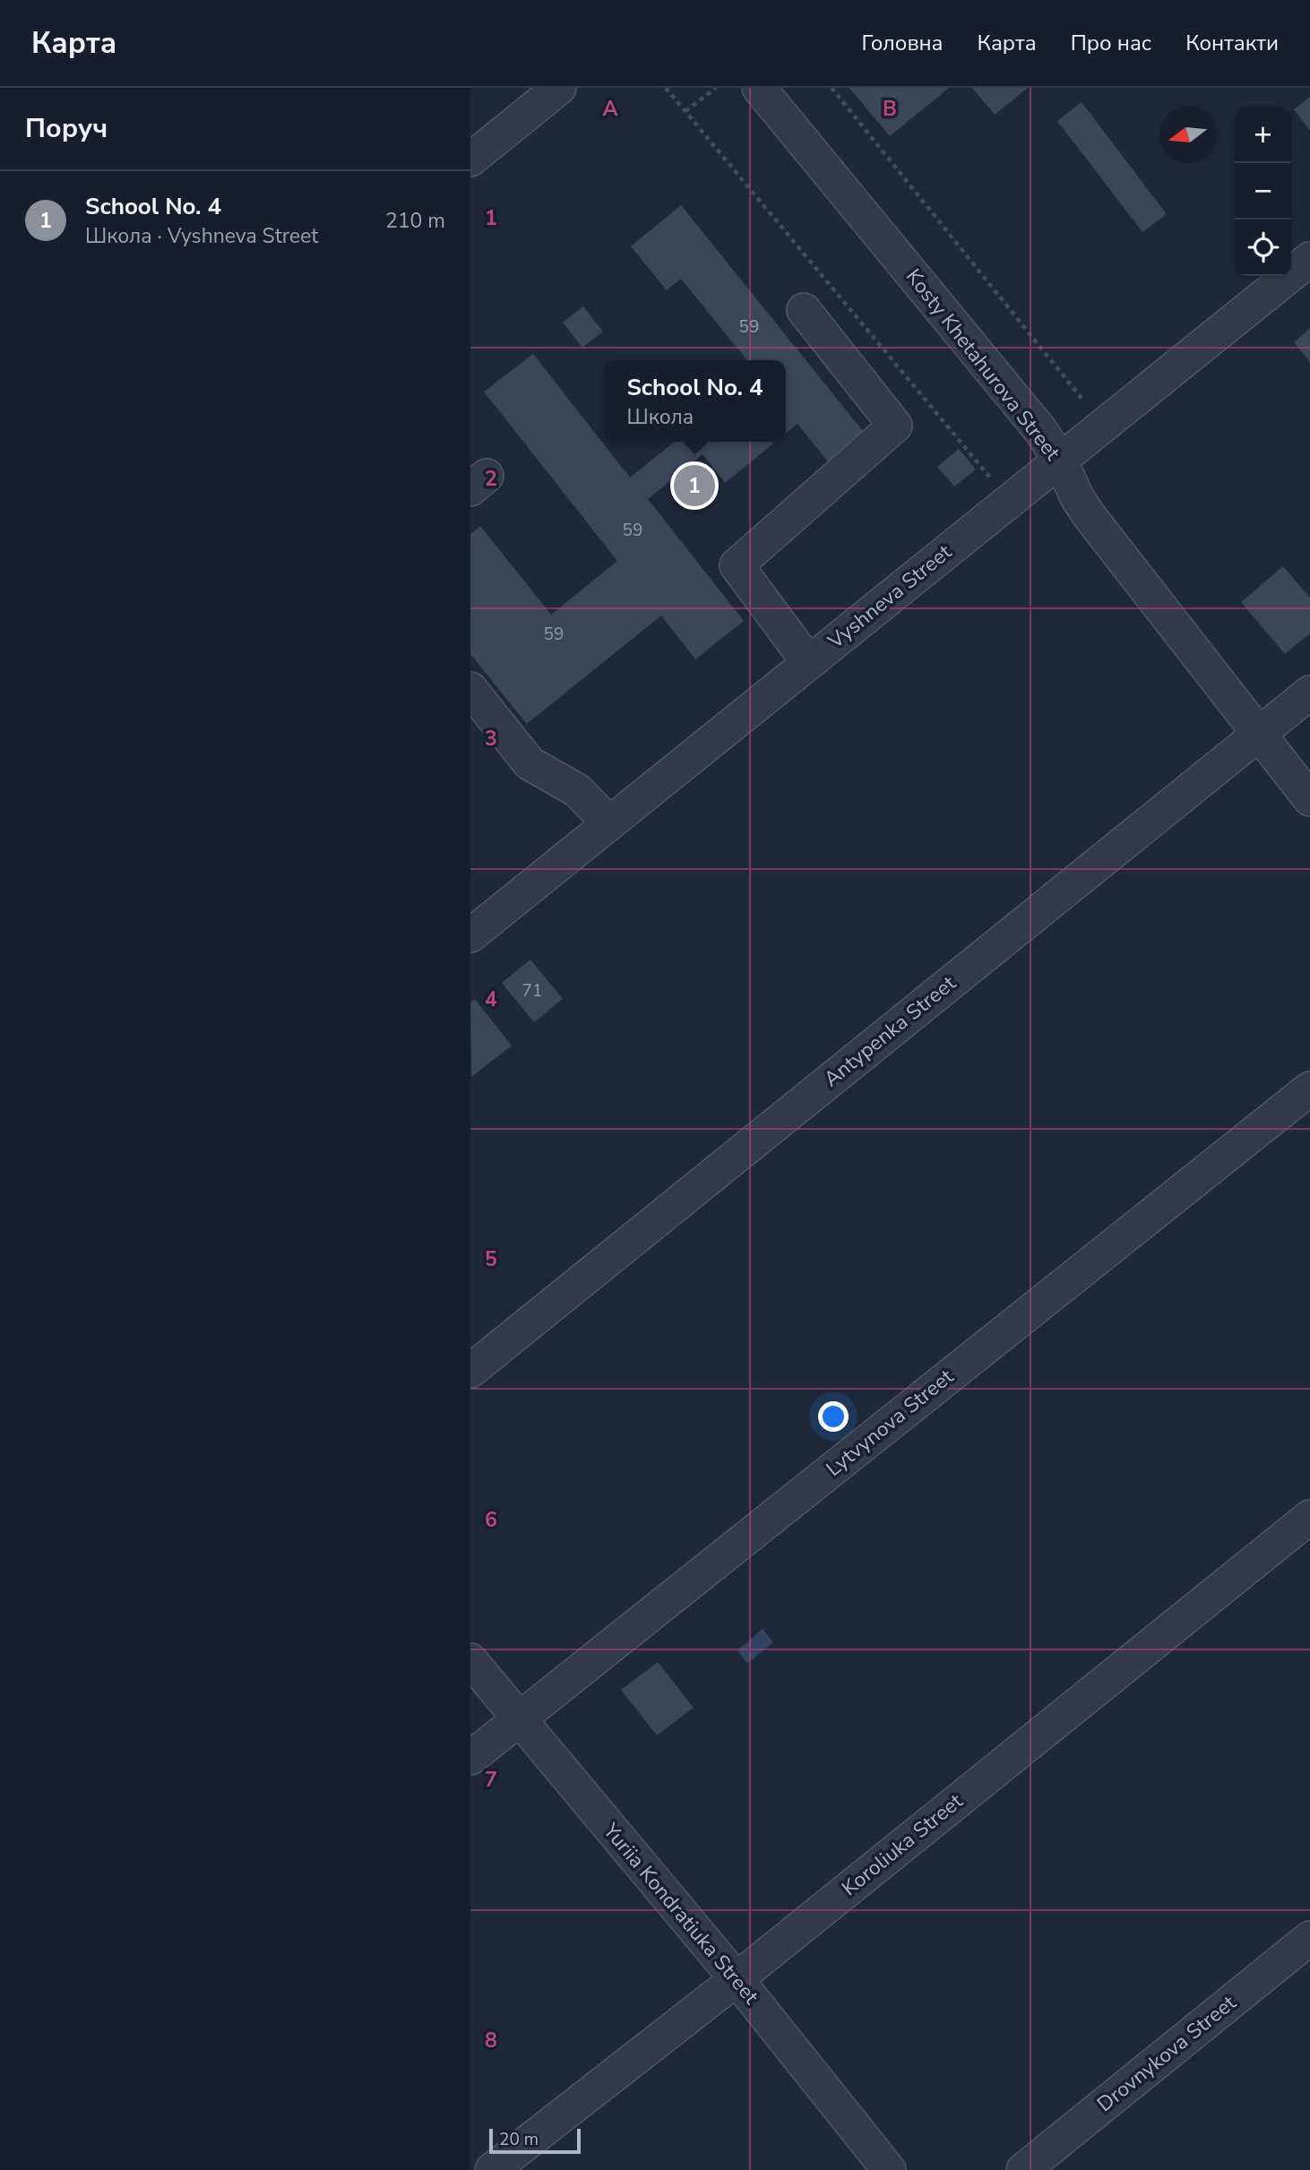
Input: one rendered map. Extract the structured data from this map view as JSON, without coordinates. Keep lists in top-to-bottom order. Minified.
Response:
{"streets":{"street":["Kosty Khetahurova Street","Vyshneva Street","Antypenka Street","Lytvynova Street","Koroliuka Street","Yuriia Kondratiuka Street","Drovnykova Street"]},"crossings":[["Kosty Khetahurova Street","Vyshneva Street"],["Kosty Khetahurova Street","Antypenka Street"],["Lytvynova Street","Yuriia Kondratiuka Street"],["Koroliuka Street","Yuriia Kondratiuka Street"]],"house_numbers":["59","59","59","71"],"scale_bar":"20 m","north":"left","page":{"header":"Карта","nav":["Головна","Карта","Про нас","Контакти"],"heading":"Поруч","map_buttons":["+","−"],"list":[{"mark":"1","name":"School No. 4","note":"Школа · Vyshneva Street","value":"210 m"}],"popup":["School No. 4","Школа"],"pins":"1","scale":"20 m"},"grid":{"columns":["A","B"],"rows":["1","2","3","4","5","6","7","8"]}}
